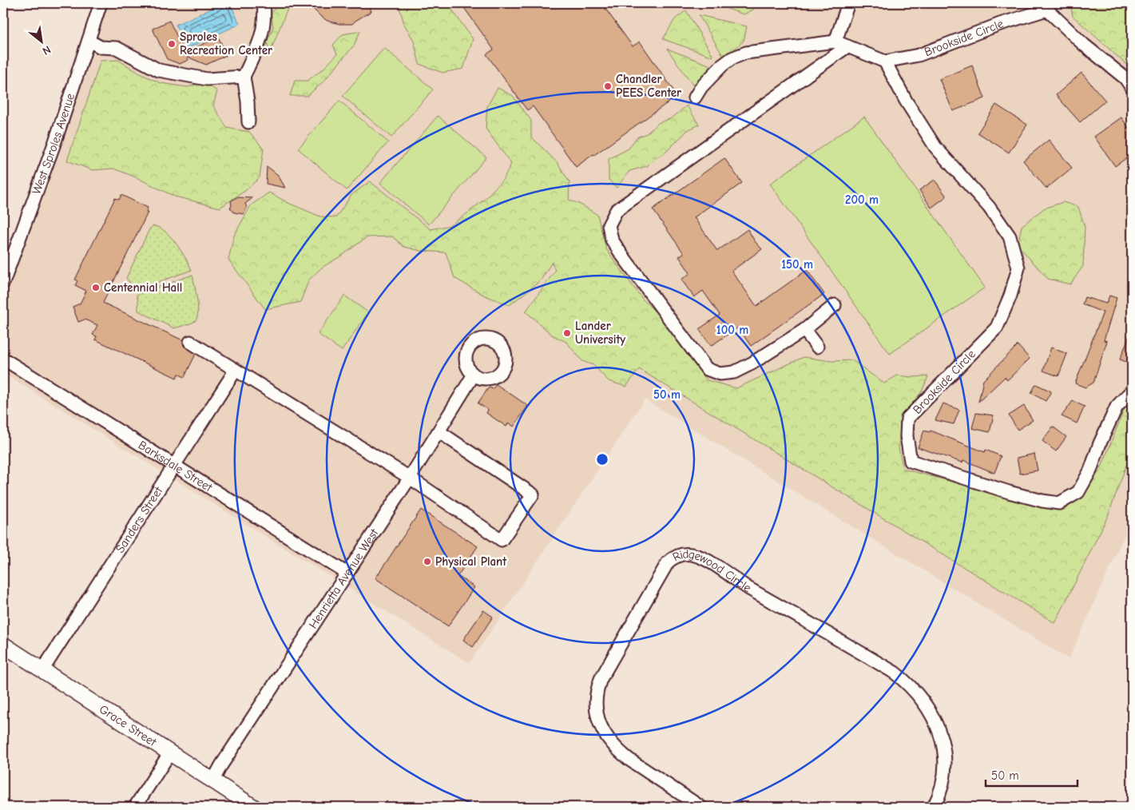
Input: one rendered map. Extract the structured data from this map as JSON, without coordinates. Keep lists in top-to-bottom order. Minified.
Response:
{"streets":{"main road":["Grace Street"],"street":["Brookside Circle","West Sproles Avenue","Barksdale Street","Sanders Street","Ridgewood Circle","Henrietta Avenue West"]},"crossings":[["Barksdale Street","Sanders Street"],["Barksdale Street","Henrietta Avenue West"],["Sanders Street","Grace Street"],["Henrietta Avenue West","Grace Street"]],"places":["Sproles Recreation Center","Chandler PEES Center","Centennial Hall","Lander University","Physical Plant"],"scale_bar":"50 m","north":"bottom right","rings":["200 m","150 m","100 m","50 m"]}
